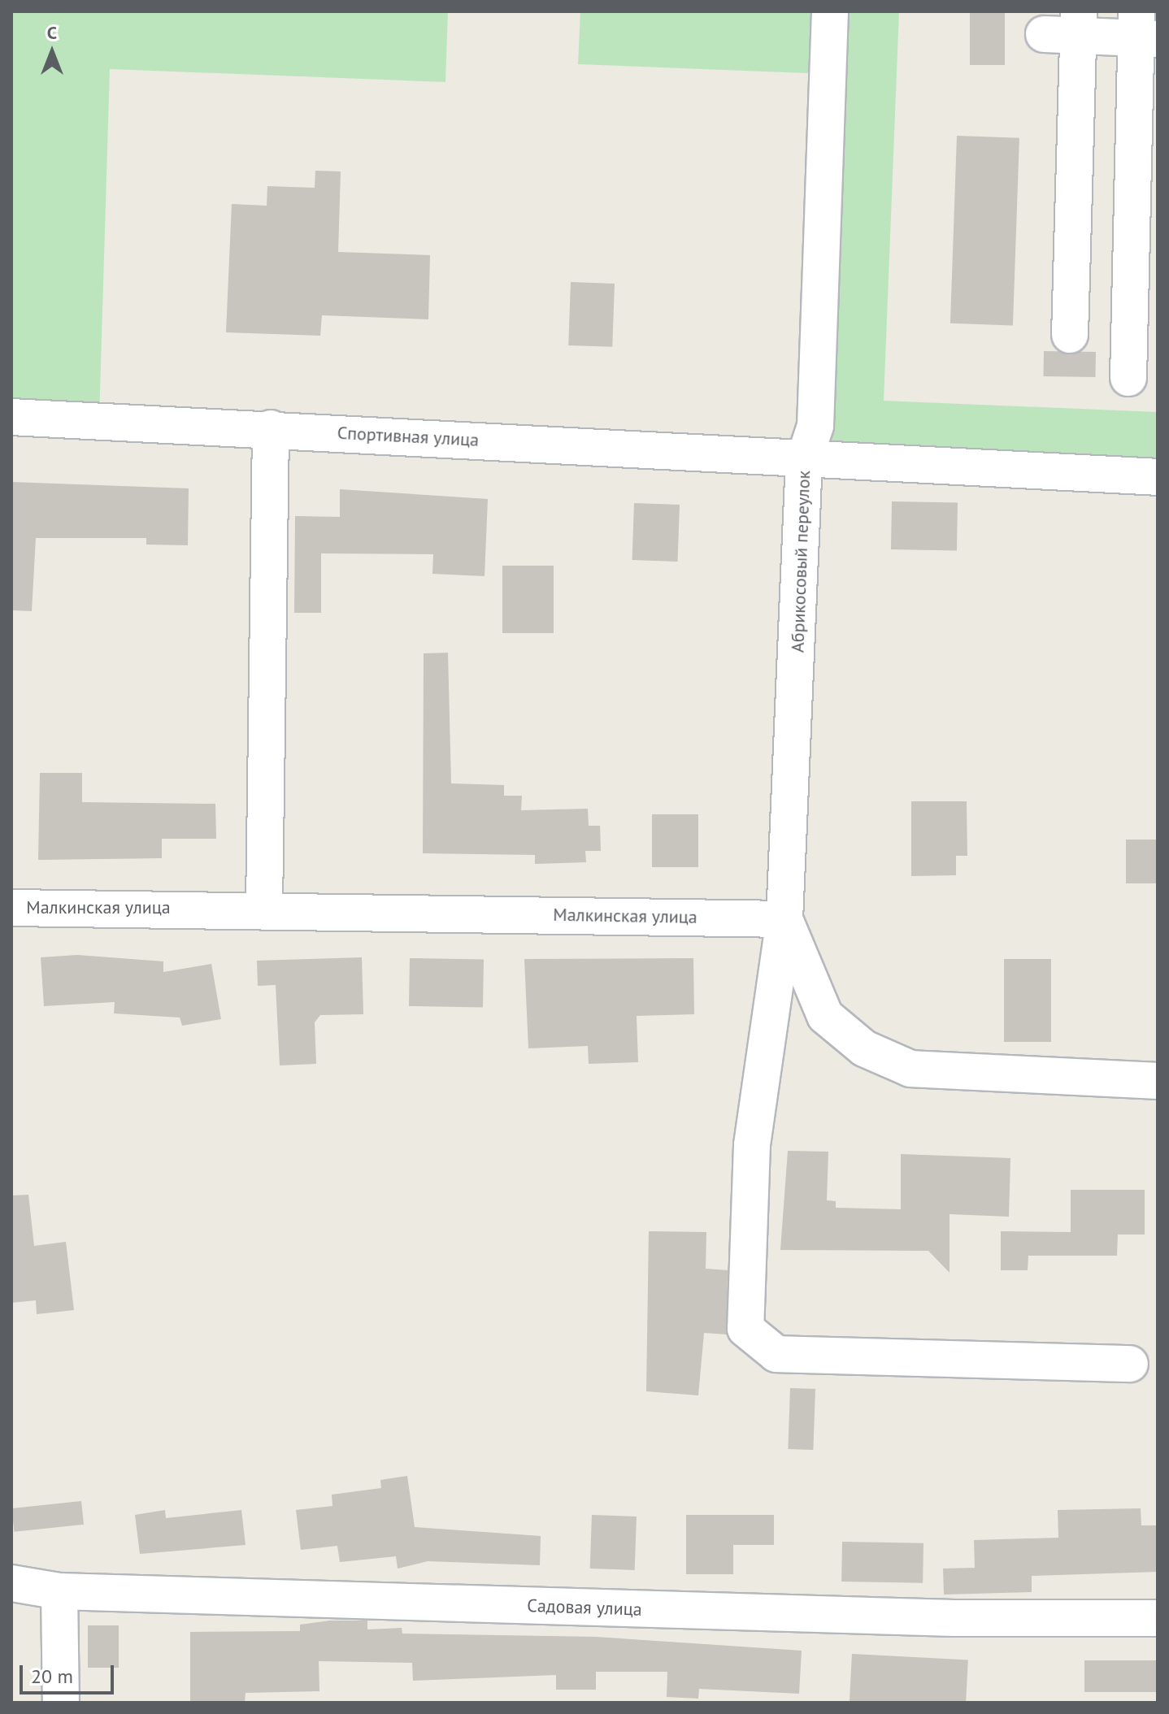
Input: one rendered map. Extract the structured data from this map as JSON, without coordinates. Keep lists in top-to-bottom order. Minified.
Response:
{"streets":{"street":["Спортивная улица","Абрикосовый переулок","Малкинская улица","Садовая улица"]},"crossings":[["Спортивная улица","Абрикосовый переулок"],["Абрикосовый переулок","Малкинская улица"]],"scale_bar":"20 m","north":"top"}
